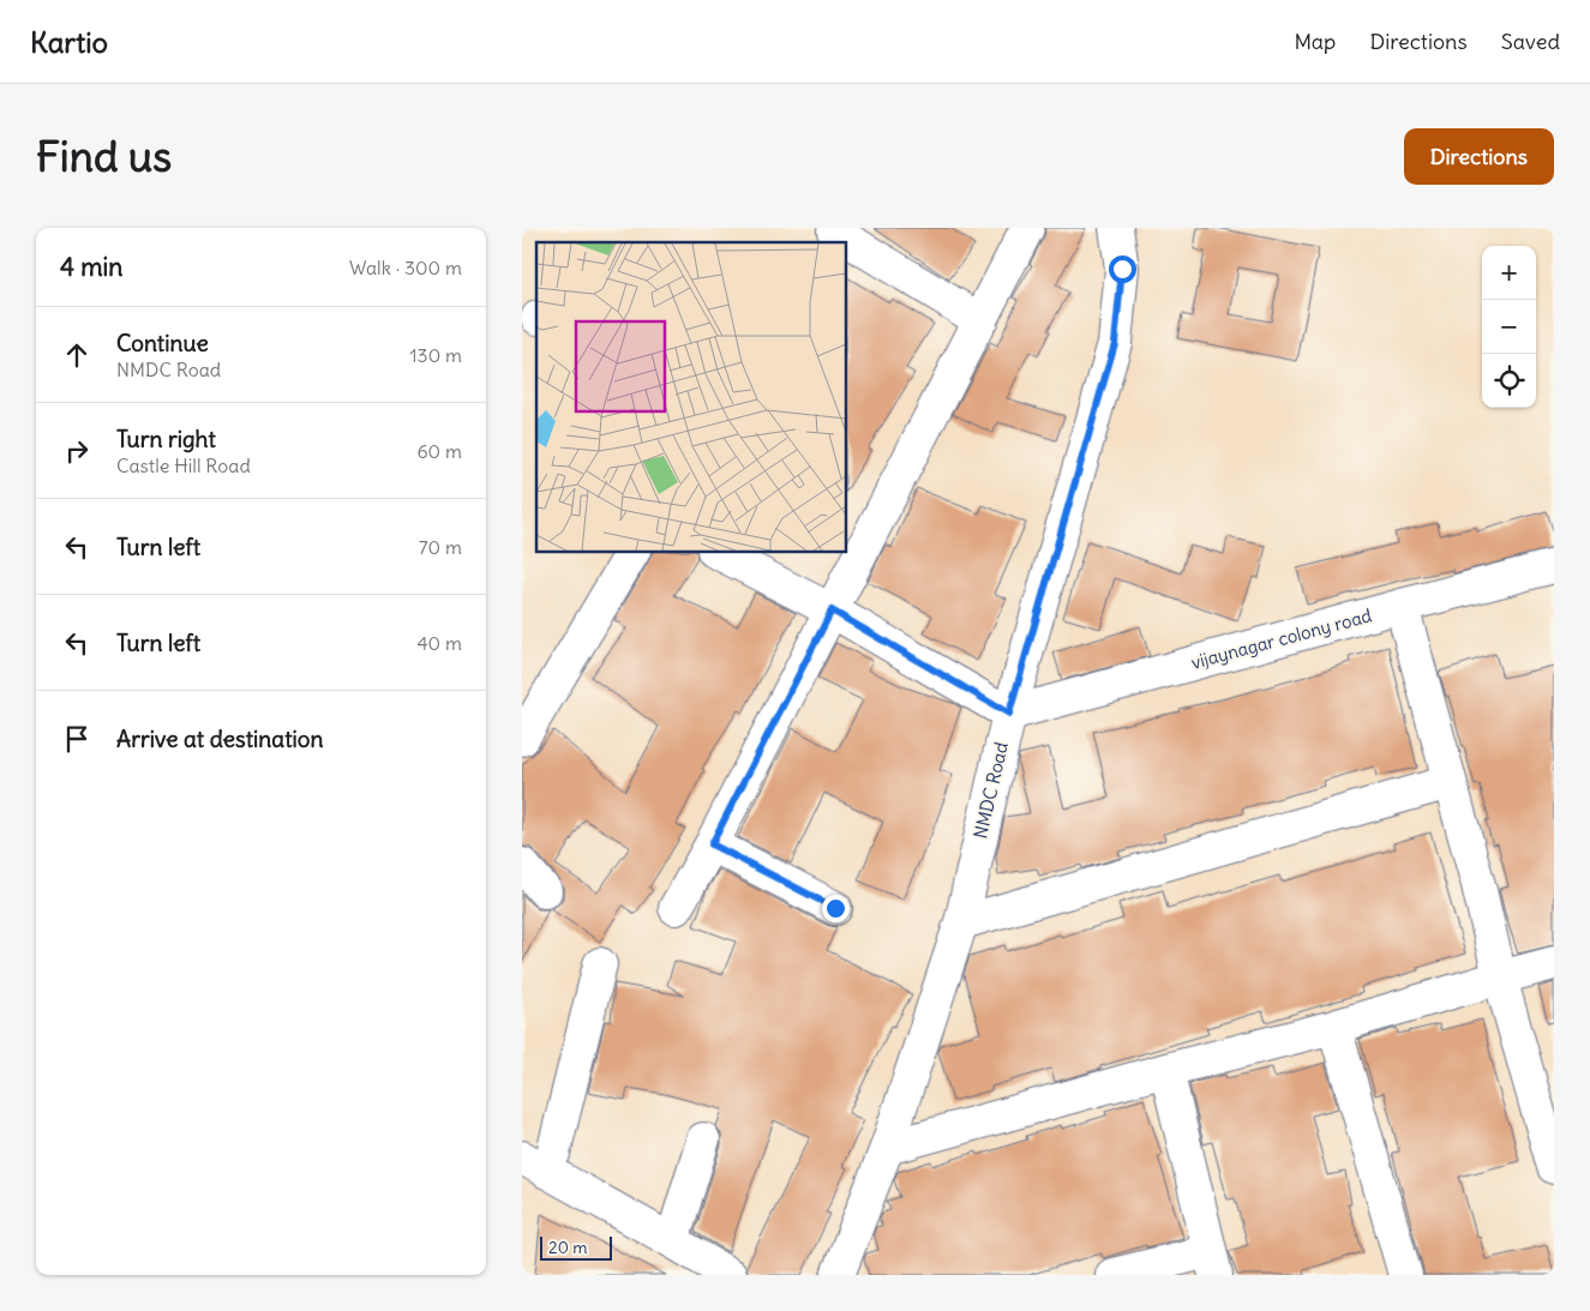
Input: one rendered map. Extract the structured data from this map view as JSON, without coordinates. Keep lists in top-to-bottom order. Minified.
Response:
{"streets":{"street":["vijaynagar colony road","NMDC Road"]},"crossings":[["vijaynagar colony road","NMDC Road"]],"scale_bar":"20 m","page":{"header":"Kartio","nav":["Map","Directions","Saved"],"buttons":"Directions","title":"Find us","heading":["4 min","Walk · 300 m"],"map_buttons":["+","−"],"list":[["Continue","NMDC Road","130 m"],["Turn right","Castle Hill Road","60 m"],["Turn left","70 m"],["Turn left","40 m"],"Arrive at destination"],"scale":"20 m"}}
